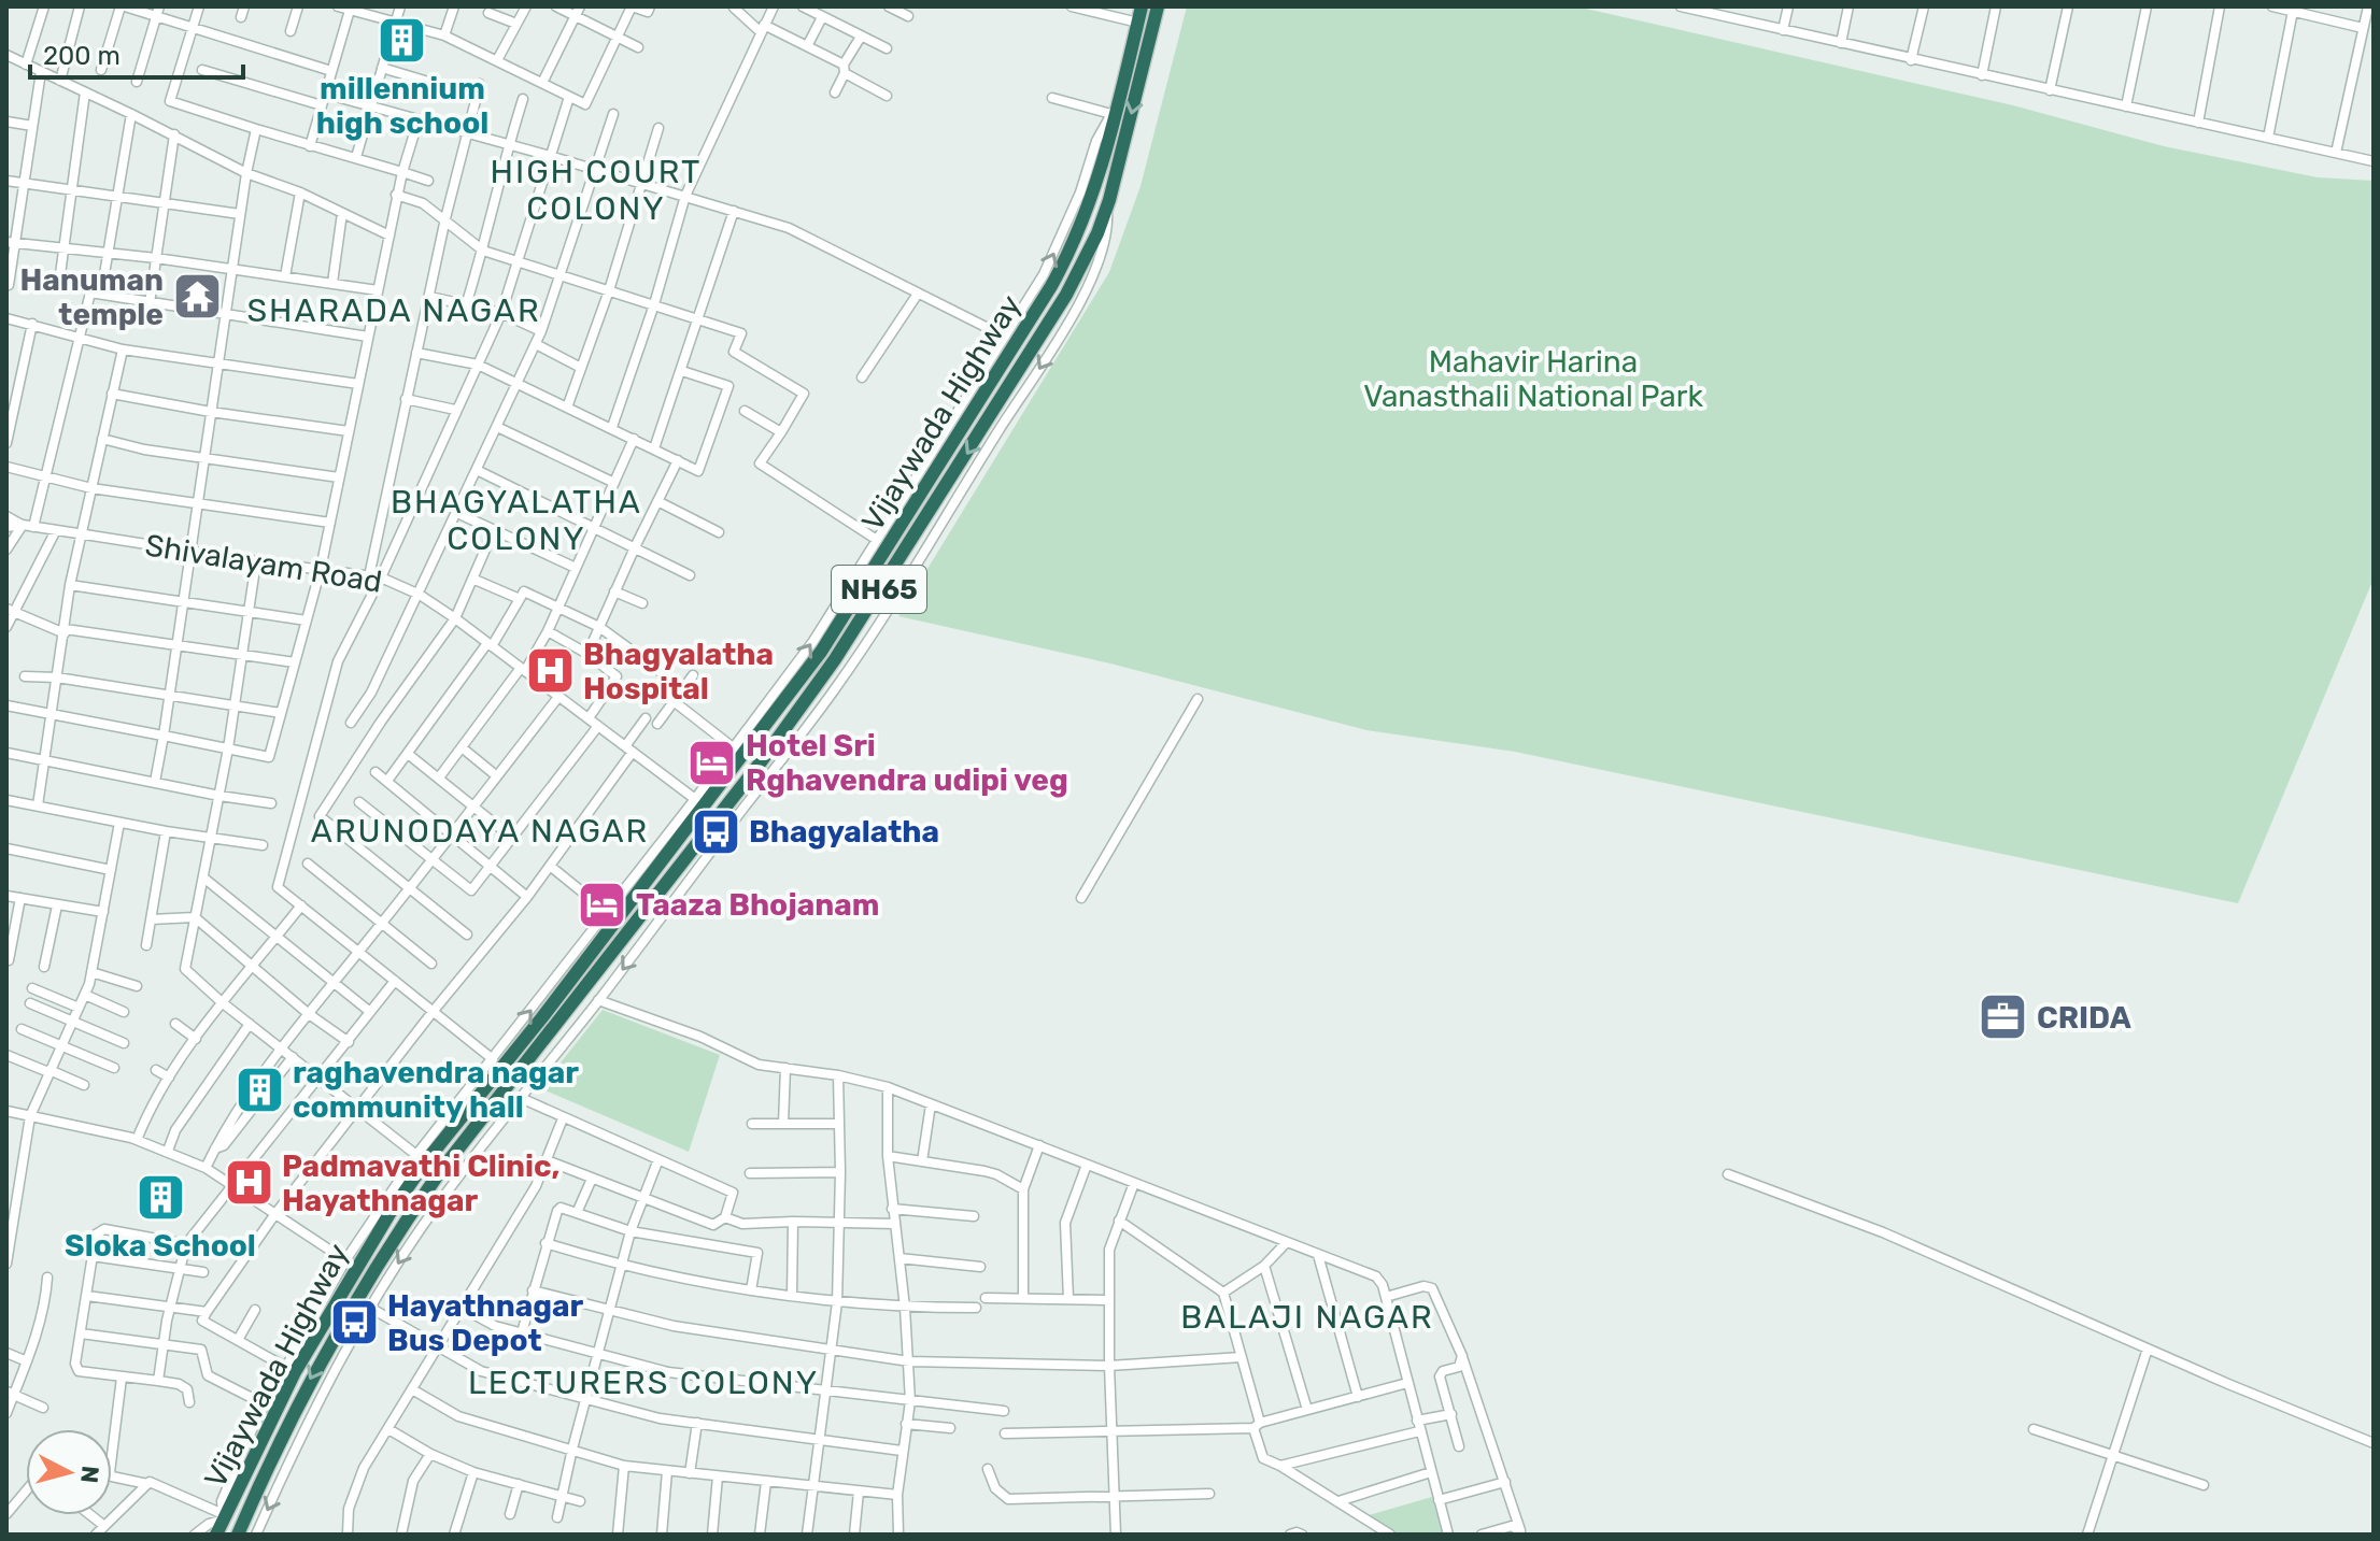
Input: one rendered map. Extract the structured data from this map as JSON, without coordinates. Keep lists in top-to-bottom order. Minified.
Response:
{"streets":{"highway":["Vijaywada Highway","NH65"],"street":["Shivalayam Road"]},"districts":["HIGH COURT COLONY","SHARADA NAGAR","BHAGYALATHA COLONY","ARUNODAYA NAGAR","BALAJI NAGAR","LECTURERS COLONY"],"parks":["Mahavir Harina Vanasthali National Park"],"places":{"building":["millennium high school","raghavendra nagar community hall","Sloka School"],"temple":["Hanuman temple"],"hospital":["Bhagyalatha Hospital","Padmavathi Clinic, Hayathnagar"],"hotel":["Hotel Sri Rghavendra udipi veg","Taaza Bhojanam"],"bus stop":["Bhagyalatha","Hayathnagar Bus Depot"],"office":["CRIDA"]},"scale_bar":"200 m","north":"right"}
